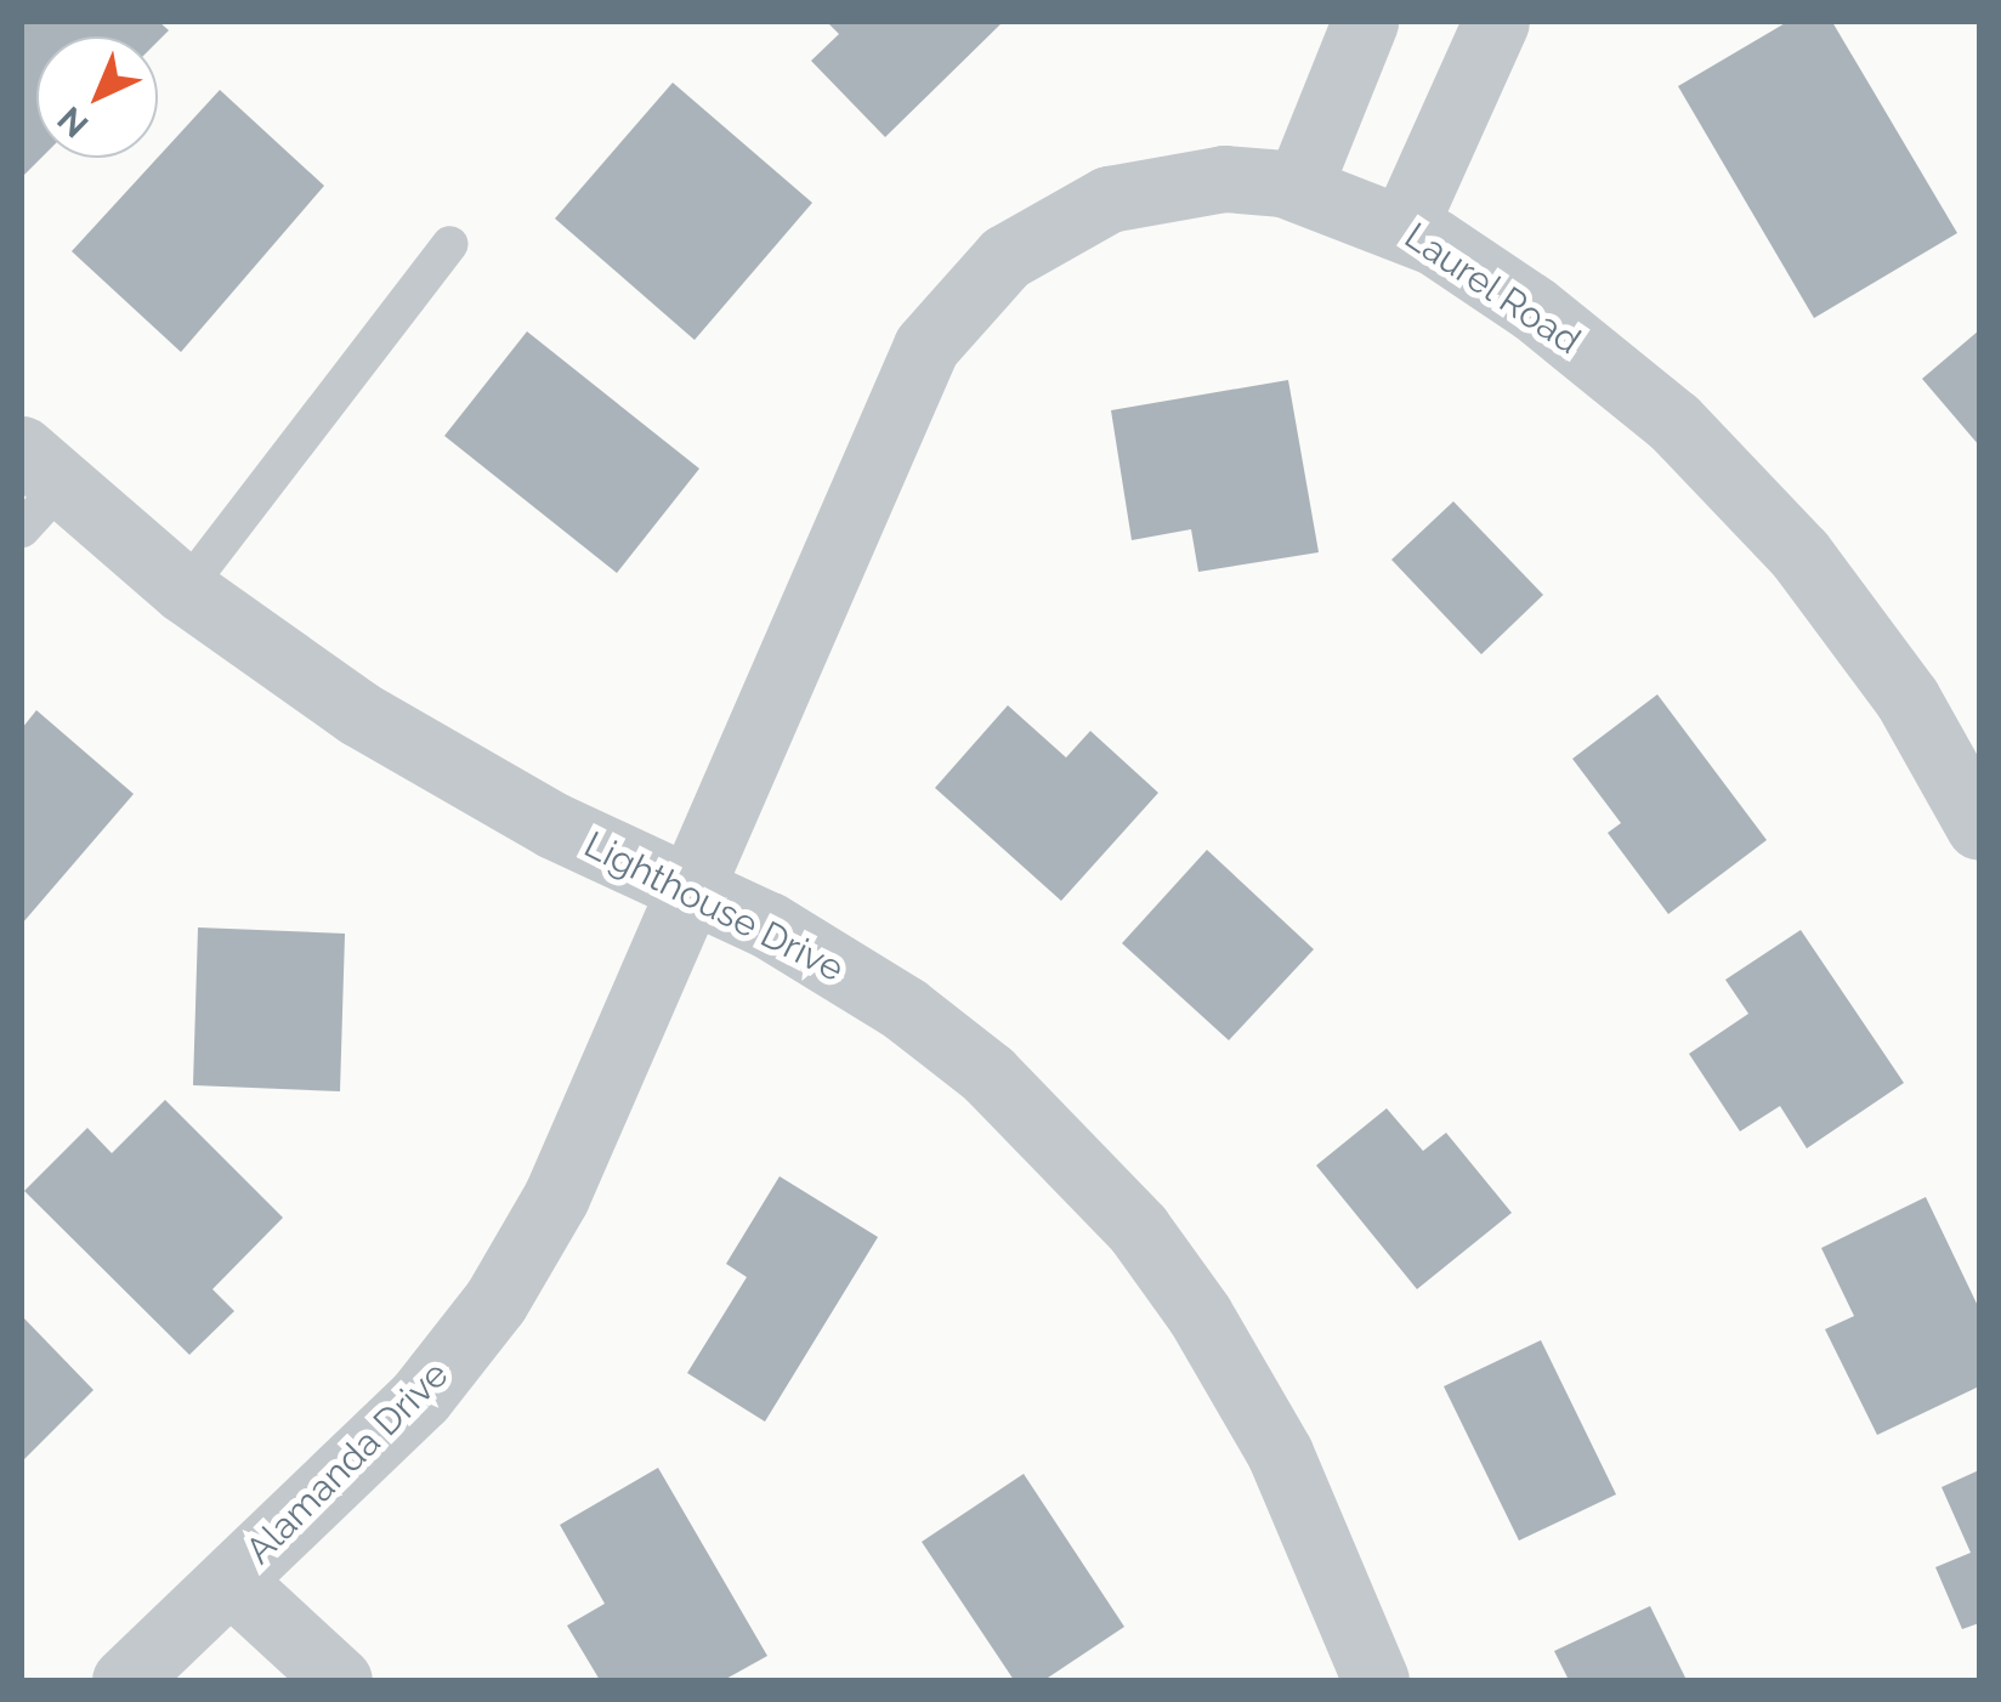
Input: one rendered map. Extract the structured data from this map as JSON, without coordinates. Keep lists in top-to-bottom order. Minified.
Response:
{"streets":{"street":["Laurel Road","Lighthouse Drive","Alamanda Drive"]},"crossings":[["Laurel Road","Lighthouse Drive"],["Laurel Road","Alamanda Drive"],["Lighthouse Drive","Alamanda Drive"]],"north":"bottom left"}
